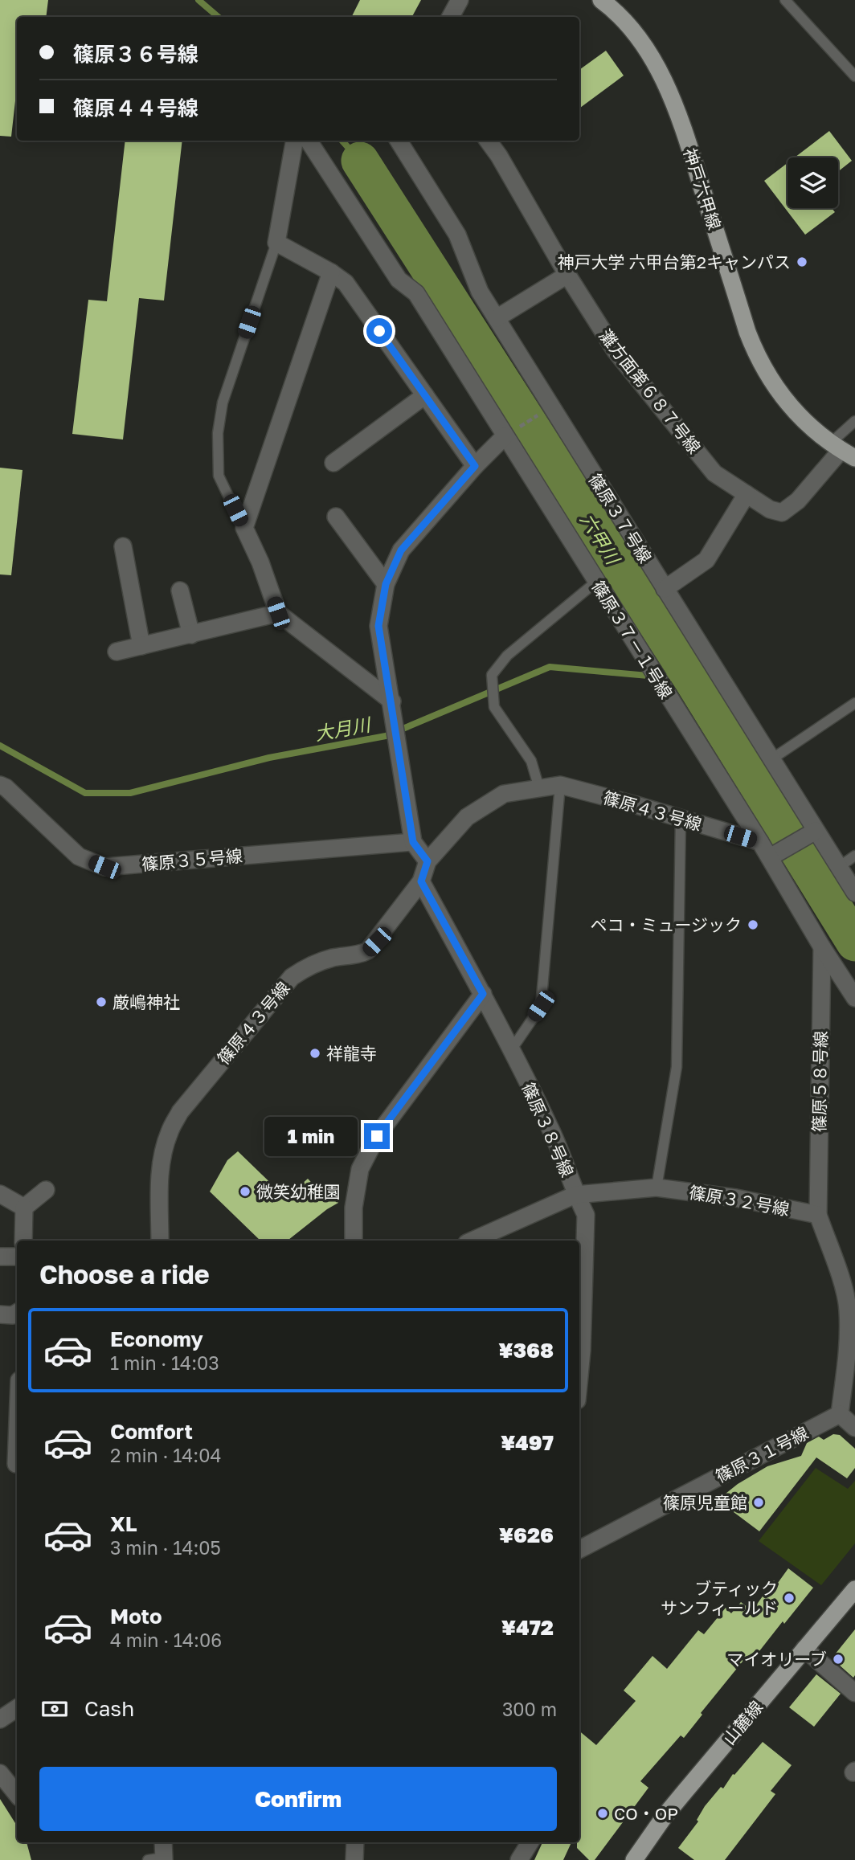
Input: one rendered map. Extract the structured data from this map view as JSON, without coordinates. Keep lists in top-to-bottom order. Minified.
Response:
{"streets":{"main road":["神戸六甲線","山麓線"],"street":["灘方面第６８７号線","篠原３７号線","篠原３７－１号線","篠原４３号線","篠原３５号線","篠原５８号線","篠原３８号線","篠原３２号線","篠原３１号線"]},"crossings":[["神戸六甲線","灘方面第６８７号線"],["篠原３７－１号線","篠原４３号線"],["篠原４３号線","篠原３８号線"],["篠原５８号線","篠原３２号線"],["篠原３８号線","篠原３２号線"]],"water":["六甲川","大月川"],"places":["神戸大学 六甲台第2キャンパス","ペコ・ミュージック","厳嶋神社","祥龍寺","微笑幼稚園","篠原児童館","ブティック サンフィールド","マイオリーブ","CO・OP"],"page":{"banner":["篠原３６号線","篠原４４号線"],"bubble":"1 min","heading":"Choose a ride","list":[{"name":"Economy","note":"1 min · 14:03","value":"¥368"},{"name":"Comfort","note":"2 min · 14:04","value":"¥497"},{"name":"XL","note":"3 min · 14:05","value":"¥626"},{"name":"Moto","note":"4 min · 14:06","value":"¥472"}],"pay":["Cash","300 m"],"buttons":"Confirm"}}
